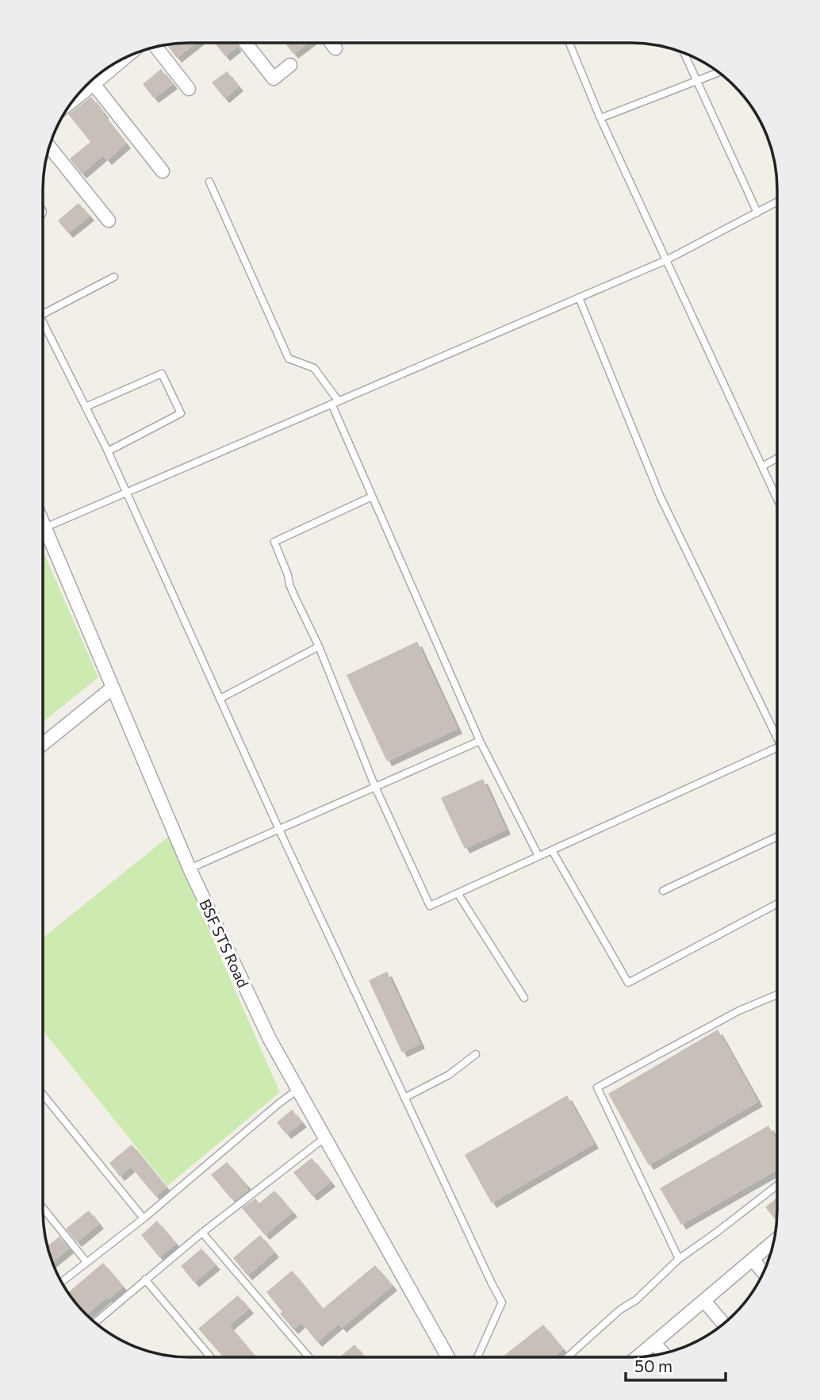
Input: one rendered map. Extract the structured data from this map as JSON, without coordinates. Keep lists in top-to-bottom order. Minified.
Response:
{"streets":{"street":["BSF STS Road"]},"scale_bar":"50 m"}
